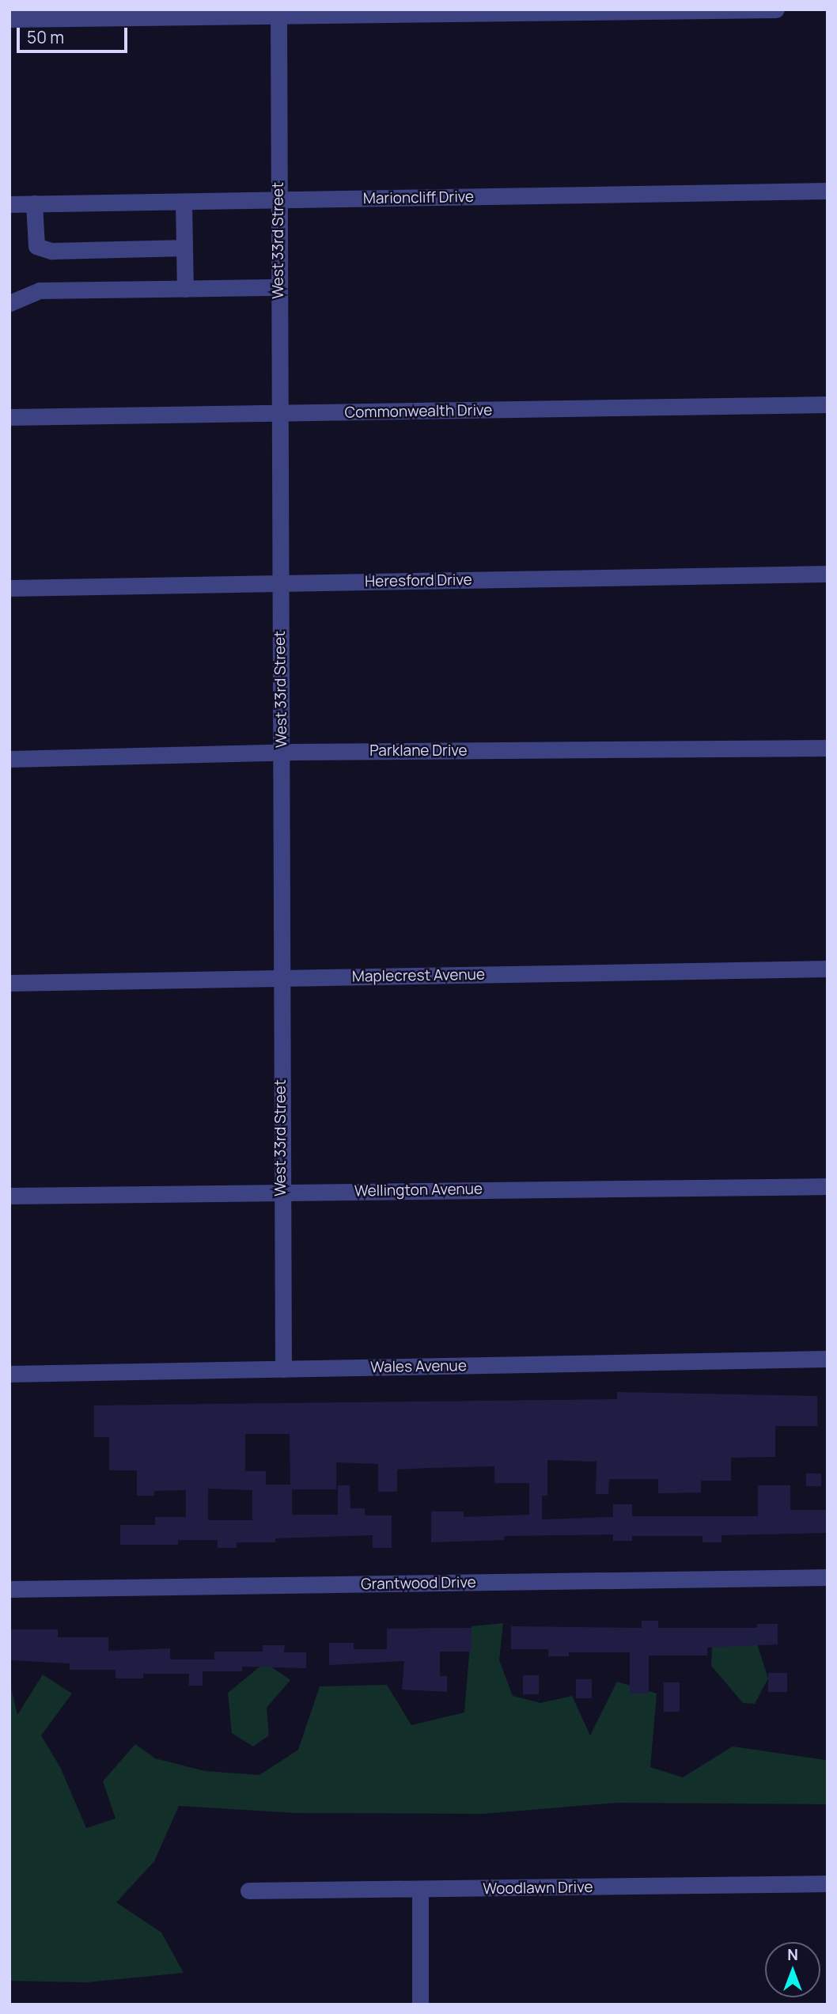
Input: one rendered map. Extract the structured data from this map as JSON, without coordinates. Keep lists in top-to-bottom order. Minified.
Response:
{"streets":{"street":["Marioncliff Drive","West 33rd Street","Commonwealth Drive","Heresford Drive","Parklane Drive","Maplecrest Avenue","Wellington Avenue","Wales Avenue","Grantwood Drive","Woodlawn Drive"]},"crossings":[["Marioncliff Drive","West 33rd Street"],["West 33rd Street","Commonwealth Drive"],["West 33rd Street","Heresford Drive"],["West 33rd Street","Parklane Drive"],["West 33rd Street","Maplecrest Avenue"],["West 33rd Street","Wellington Avenue"],["West 33rd Street","Wales Avenue"]],"scale_bar":"50 m","north":"top"}
